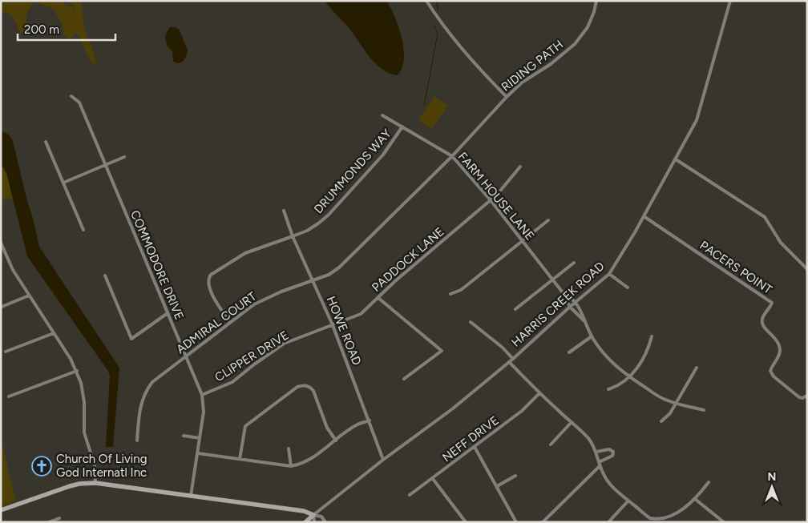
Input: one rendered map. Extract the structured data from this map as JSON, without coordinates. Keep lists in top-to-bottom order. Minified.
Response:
{"streets":{"street":["RIDING PATH","DRUMMONDS WAY","FARM HOUSE LANE","PADDOCK LANE","COMMODORE DRIVE","PACERS POINT","HARRIS CREEK ROAD","ADMIRAL COURT","HOWE ROAD","CLIPPER DRIVE","NEFF DRIVE"]},"crossings":[["RIDING PATH","FARM HOUSE LANE"],["RIDING PATH","ADMIRAL COURT"],["DRUMMONDS WAY","FARM HOUSE LANE"],["DRUMMONDS WAY","ADMIRAL COURT"],["DRUMMONDS WAY","HOWE ROAD"],["FARM HOUSE LANE","PADDOCK LANE"],["FARM HOUSE LANE","HARRIS CREEK ROAD"],["FARM HOUSE LANE","ADMIRAL COURT"],["PADDOCK LANE","HOWE ROAD"],["PADDOCK LANE","CLIPPER DRIVE"],["COMMODORE DRIVE","ADMIRAL COURT"],["COMMODORE DRIVE","CLIPPER DRIVE"],["PACERS POINT","HARRIS CREEK ROAD"],["HARRIS CREEK ROAD","HOWE ROAD"],["ADMIRAL COURT","HOWE ROAD"],["HOWE ROAD","CLIPPER DRIVE"]],"places":{"church":["Church Of Living God Internatl Inc"]},"scale_bar":"200 m","north":"top"}
